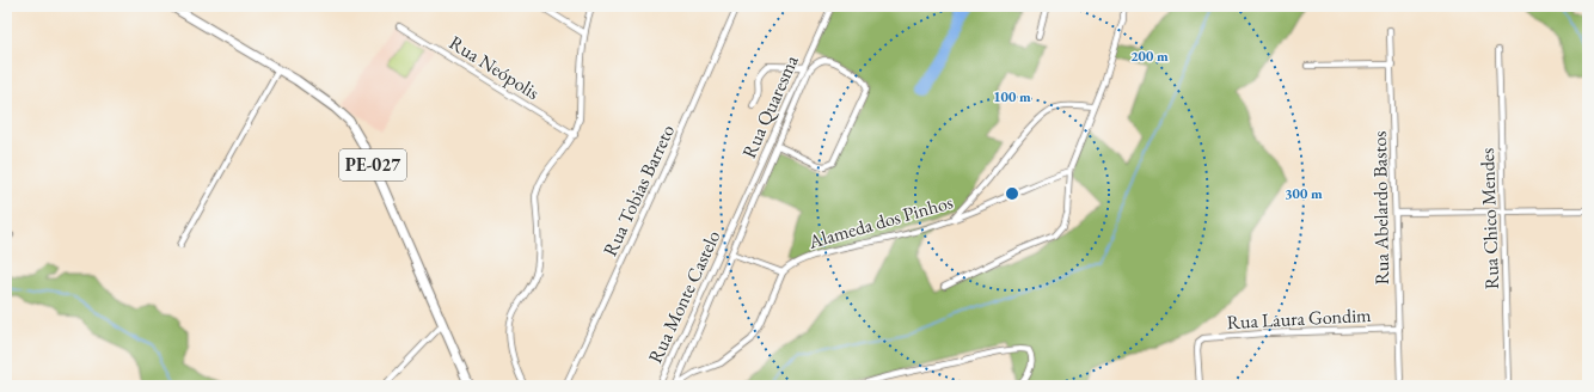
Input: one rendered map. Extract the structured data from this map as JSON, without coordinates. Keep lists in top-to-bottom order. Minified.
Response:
{"streets":{"main road":["PE-027"],"street":["Rua Neópolis","Rua Quaresma","Rua Tobias Barreto","Rua Abelardo Bastos","Rua Chico Mendes","Alameda dos Pinhos","Rua Monte Castelo","Rua Laura Gondim"]},"crossings":[["Rua Quaresma","Rua Monte Castelo"],["Rua Abelardo Bastos","Rua Laura Gondim"]],"rings":["200 m","100 m","300 m"]}
